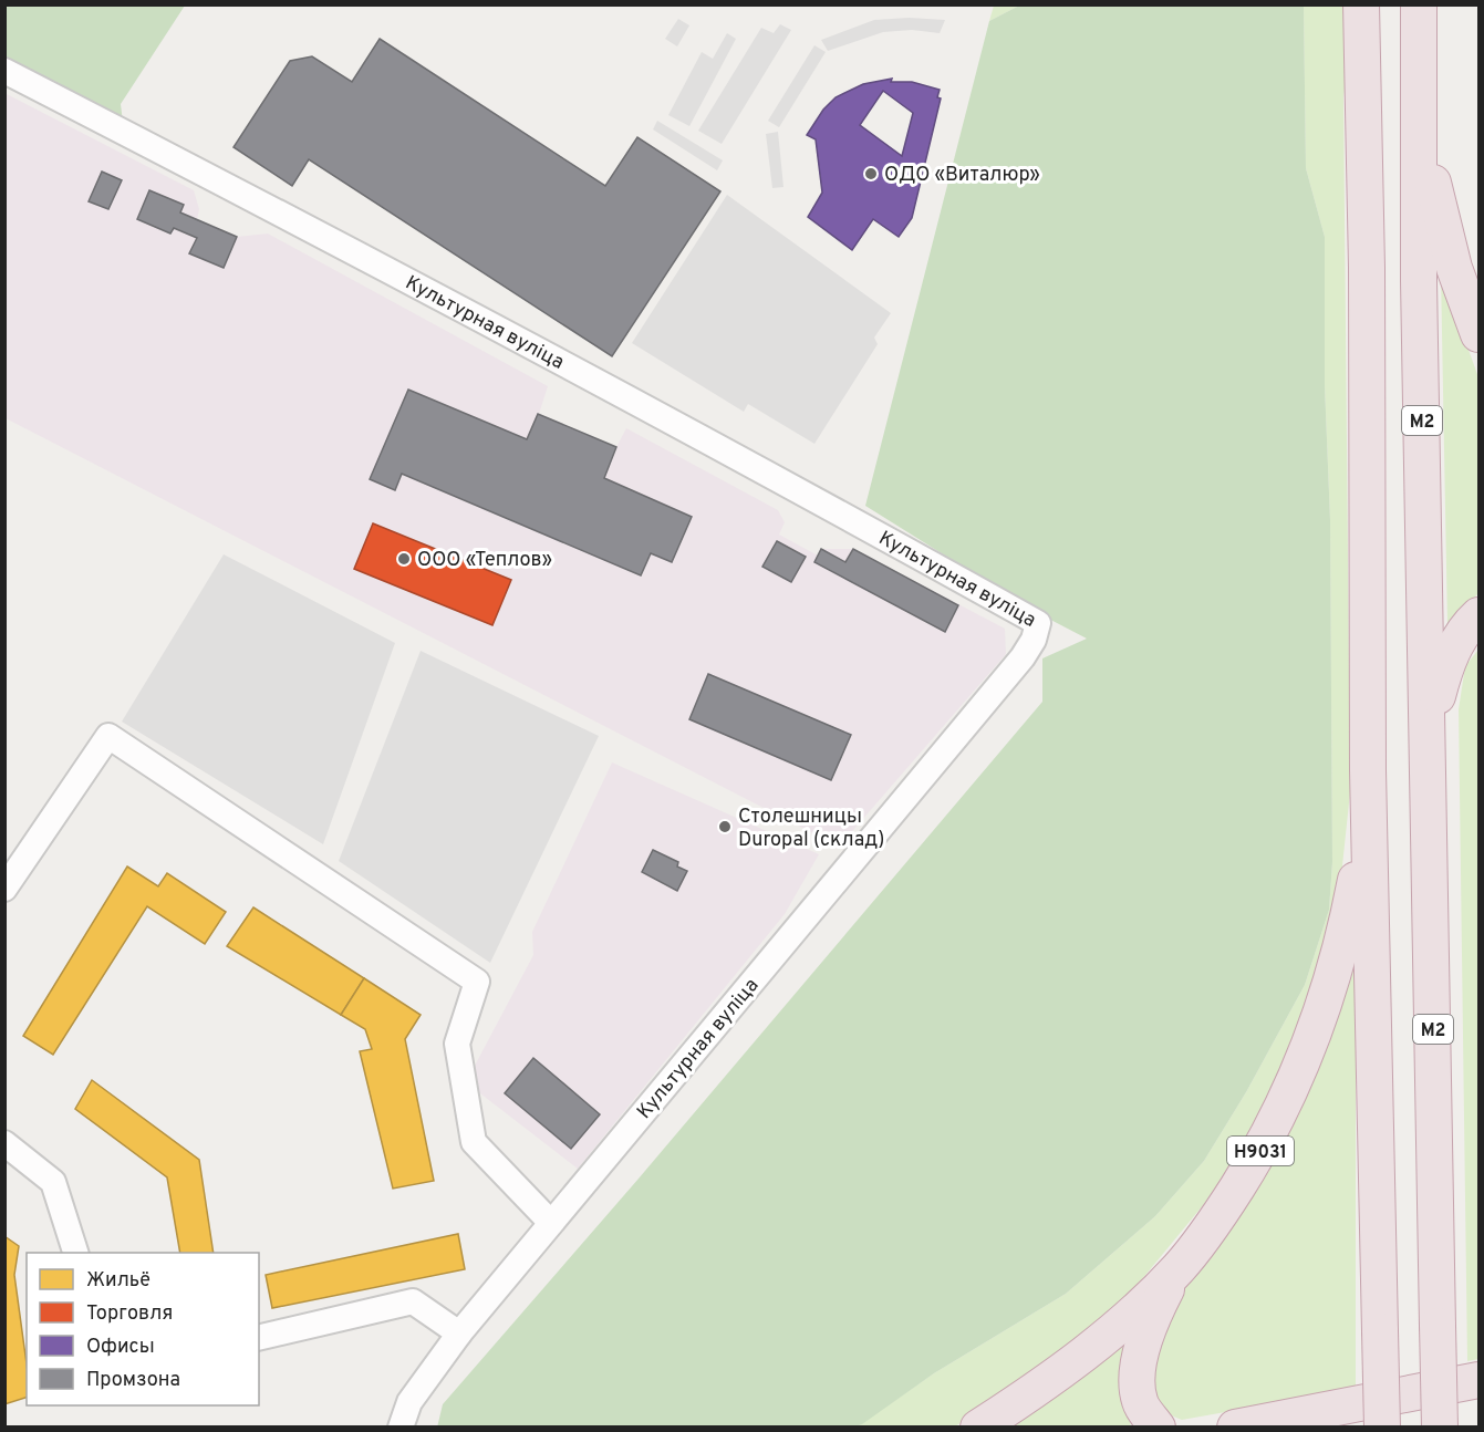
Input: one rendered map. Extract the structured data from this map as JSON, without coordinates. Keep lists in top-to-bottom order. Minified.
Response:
{"streets":{"highway":["М2","Н9031"],"street":["Культурная вуліца"]},"places":["ОДО «Виталюр»","ООО «Теплов»","Столешницы Duropal (склад)"],"legend":["Жильё","Торговля","Офисы","Промзона"]}
